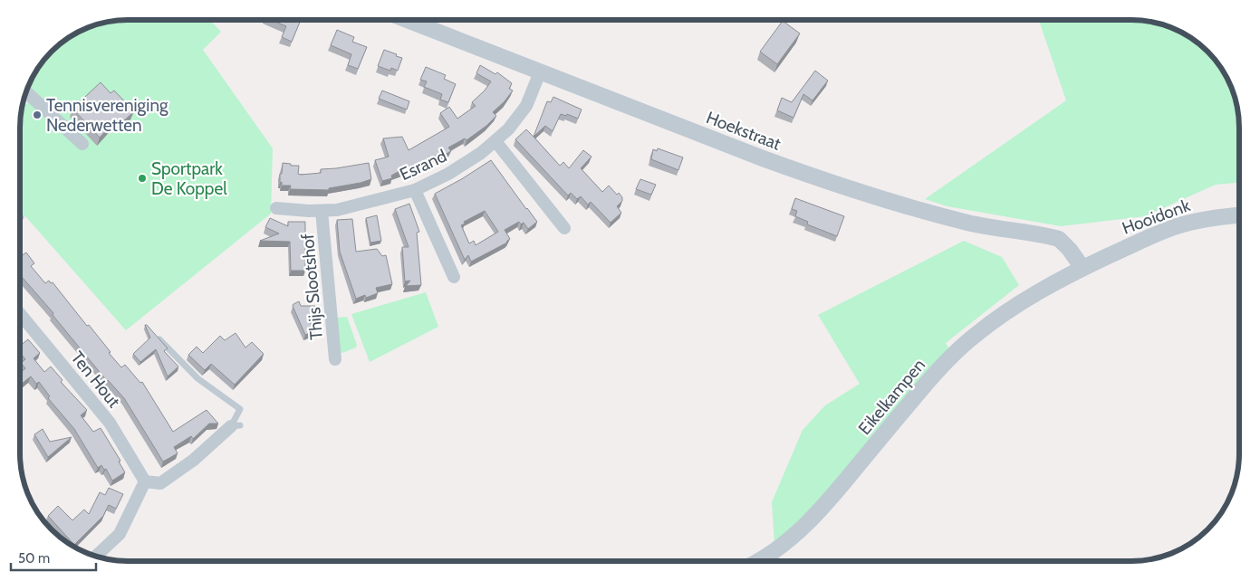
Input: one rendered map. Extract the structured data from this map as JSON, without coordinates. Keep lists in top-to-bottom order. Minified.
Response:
{"streets":{"street":["Hoekstraat","Esrand","Hooidonk","Thijs Slootshof","Ten Hout","Eikelkampen"]},"crossings":[["Hoekstraat","Esrand"],["Hoekstraat","Hooidonk"],["Hoekstraat","Eikelkampen"],["Esrand","Thijs Slootshof"],["Hooidonk","Eikelkampen"]],"places":["Tennisvereniging Nederwetten","Sportpark De Koppel"],"scale_bar":"50 m"}
